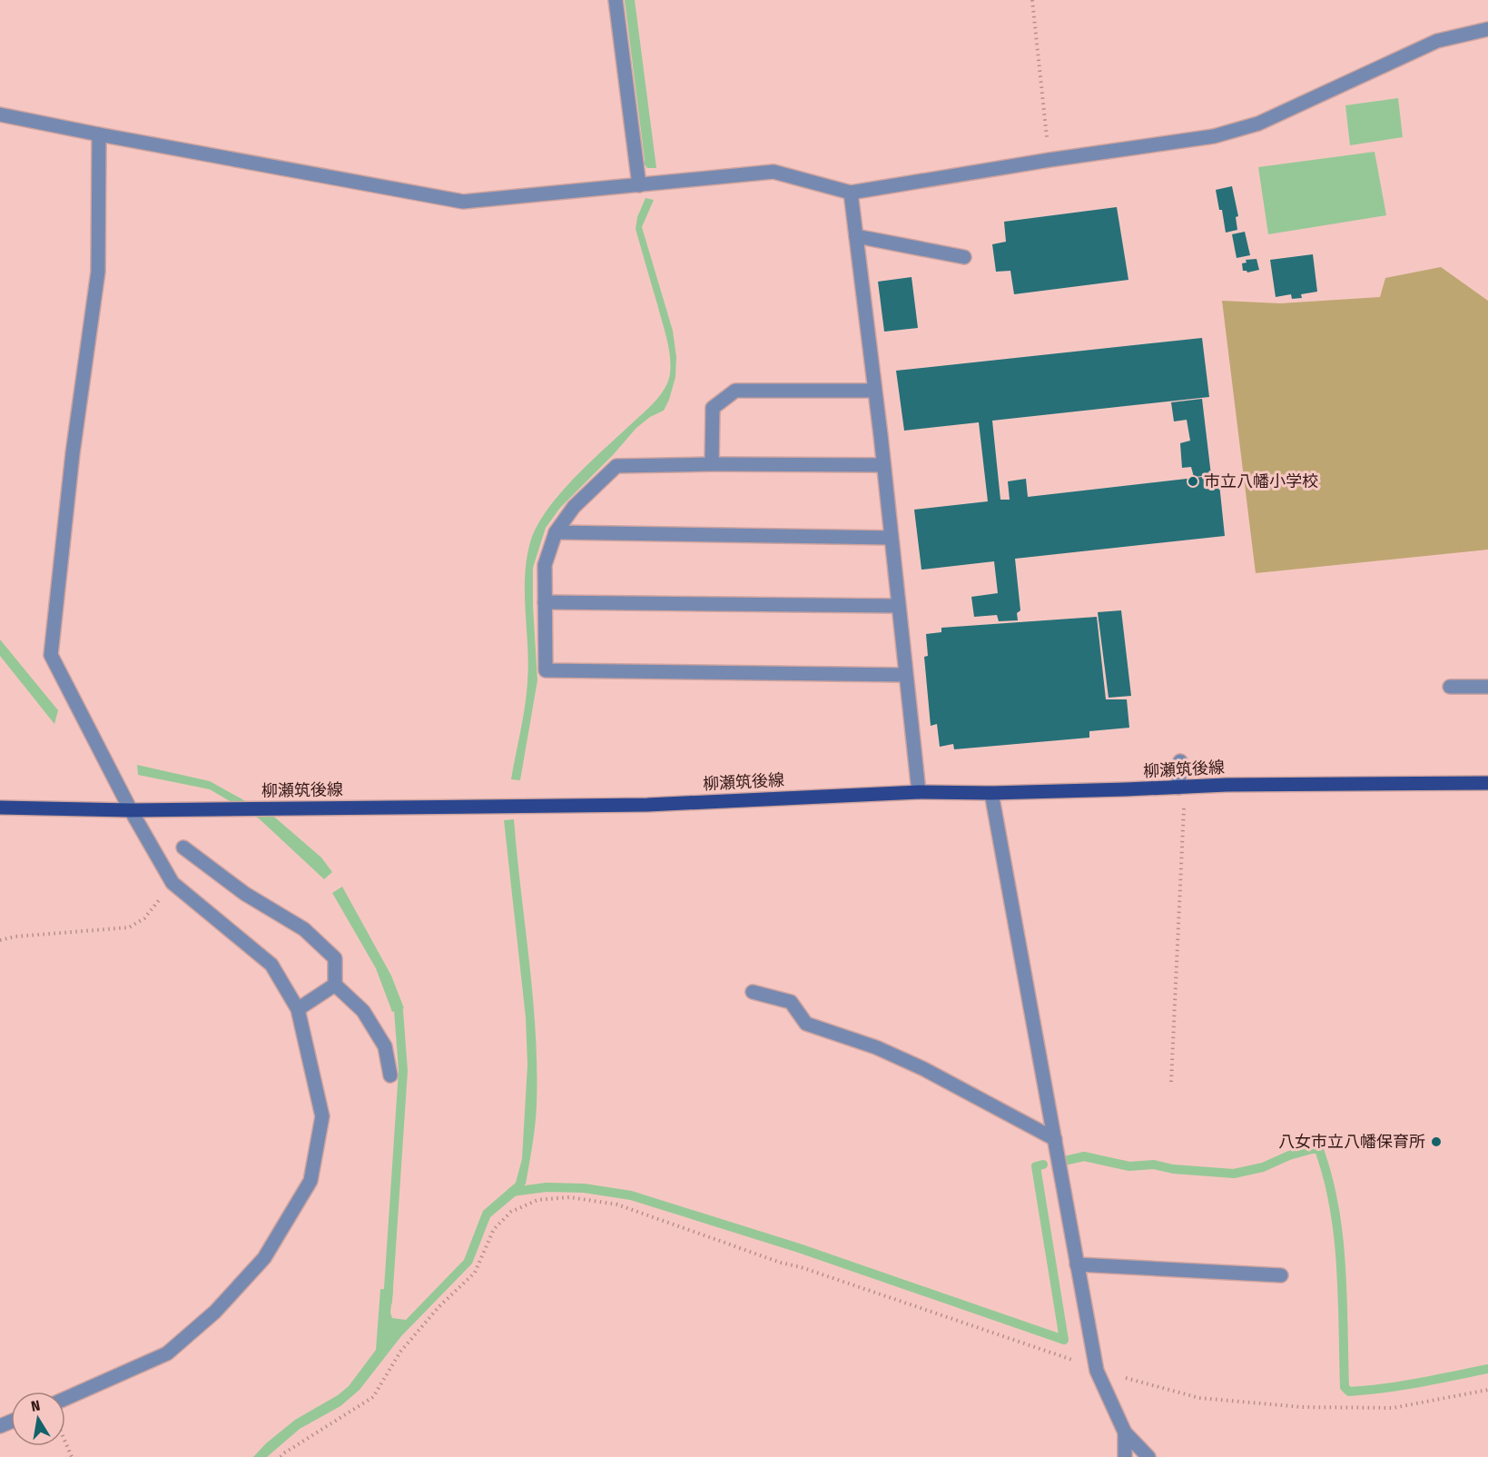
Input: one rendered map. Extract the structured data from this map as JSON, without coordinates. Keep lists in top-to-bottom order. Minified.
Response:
{"streets":{"main road":["柳瀬筑後線"]},"places":["市立八幡小学校","八女市立八幡保育所"],"north":"top"}
